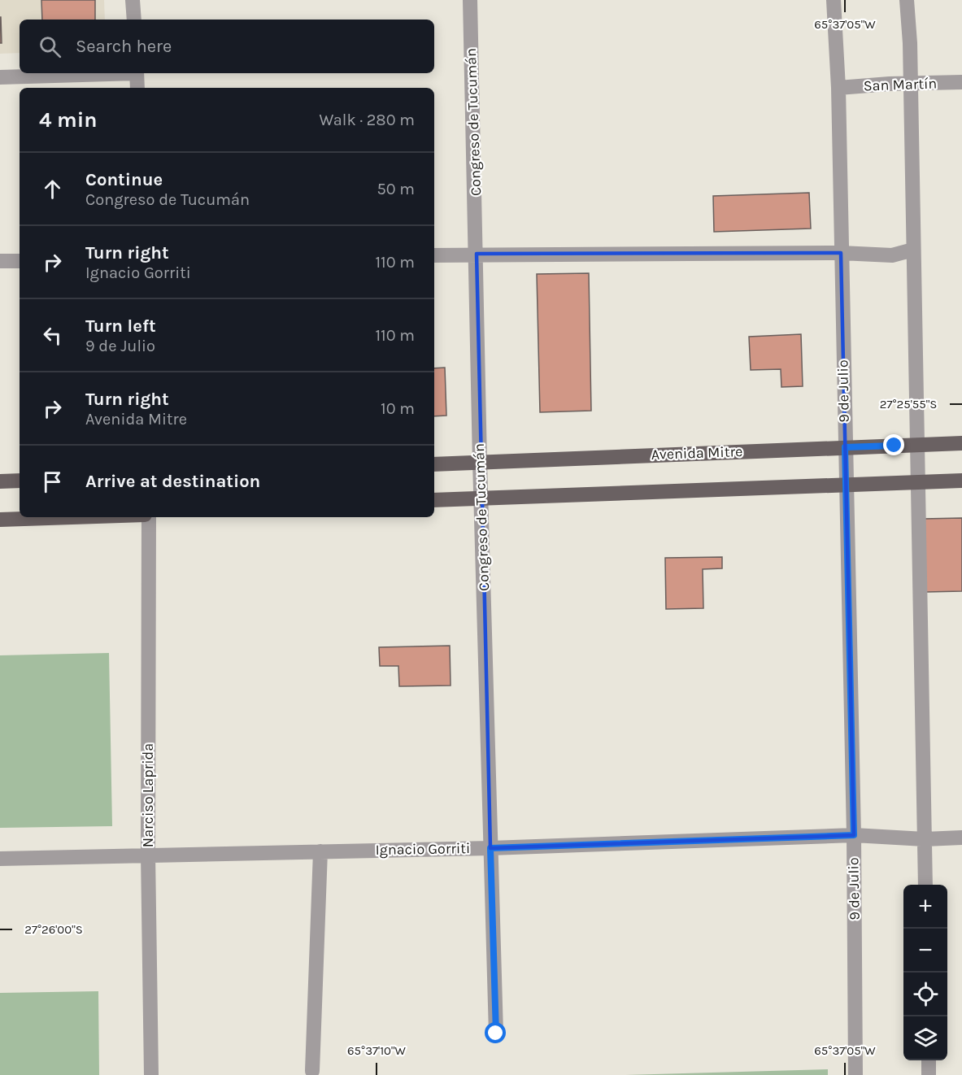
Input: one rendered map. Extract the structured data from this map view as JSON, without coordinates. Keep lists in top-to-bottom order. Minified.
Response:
{"streets":{"main road":["Avenida Mitre"],"street":["San Martín","Congreso de Tucumán","9 de Julio","Narciso Laprida","Ignacio Gorriti"]},"crossings":[["San Martín","9 de Julio"],["Congreso de Tucumán","Avenida Mitre"],["Congreso de Tucumán","Ignacio Gorriti"],["9 de Julio","Avenida Mitre"],["9 de Julio","Ignacio Gorriti"],["Narciso Laprida","Ignacio Gorriti"]],"page":{"search":"Search here","heading":["4 min","Walk · 280 m"],"list":[["Continue","Congreso de Tucumán","50 m"],["Turn right","Ignacio Gorriti","110 m"],["Turn left","9 de Julio","110 m"],["Turn right","Avenida Mitre","10 m"],"Arrive at destination"],"map_buttons":["+","−"]},"coordinates":["65°37'05\"W","27°25'55\"S","27°26'00\"S","65°37'10\"W"]}
